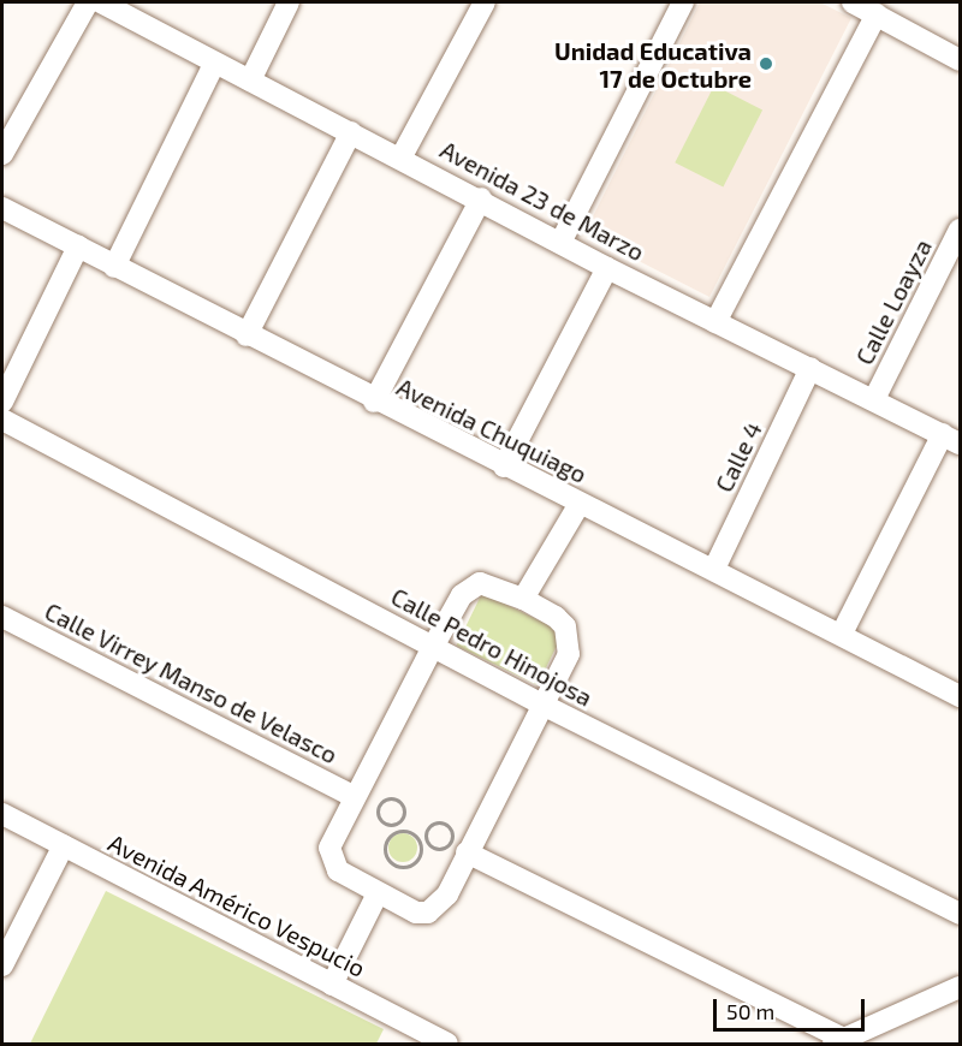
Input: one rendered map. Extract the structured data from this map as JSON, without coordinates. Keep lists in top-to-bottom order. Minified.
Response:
{"streets":{"street":["Avenida 23 de Marzo","Calle Loayza","Avenida Chuquiago","Calle 4","Calle Pedro Hinojosa","Calle Virrey Manso de Velasco","Avenida Américo Vespucio"]},"crossings":[["Avenida 23 de Marzo","Calle Loayza"],["Avenida 23 de Marzo","Calle 4"],["Avenida Chuquiago","Calle 4"]],"places":["Unidad Educativa 17 de Octubre"],"scale_bar":"50 m"}
